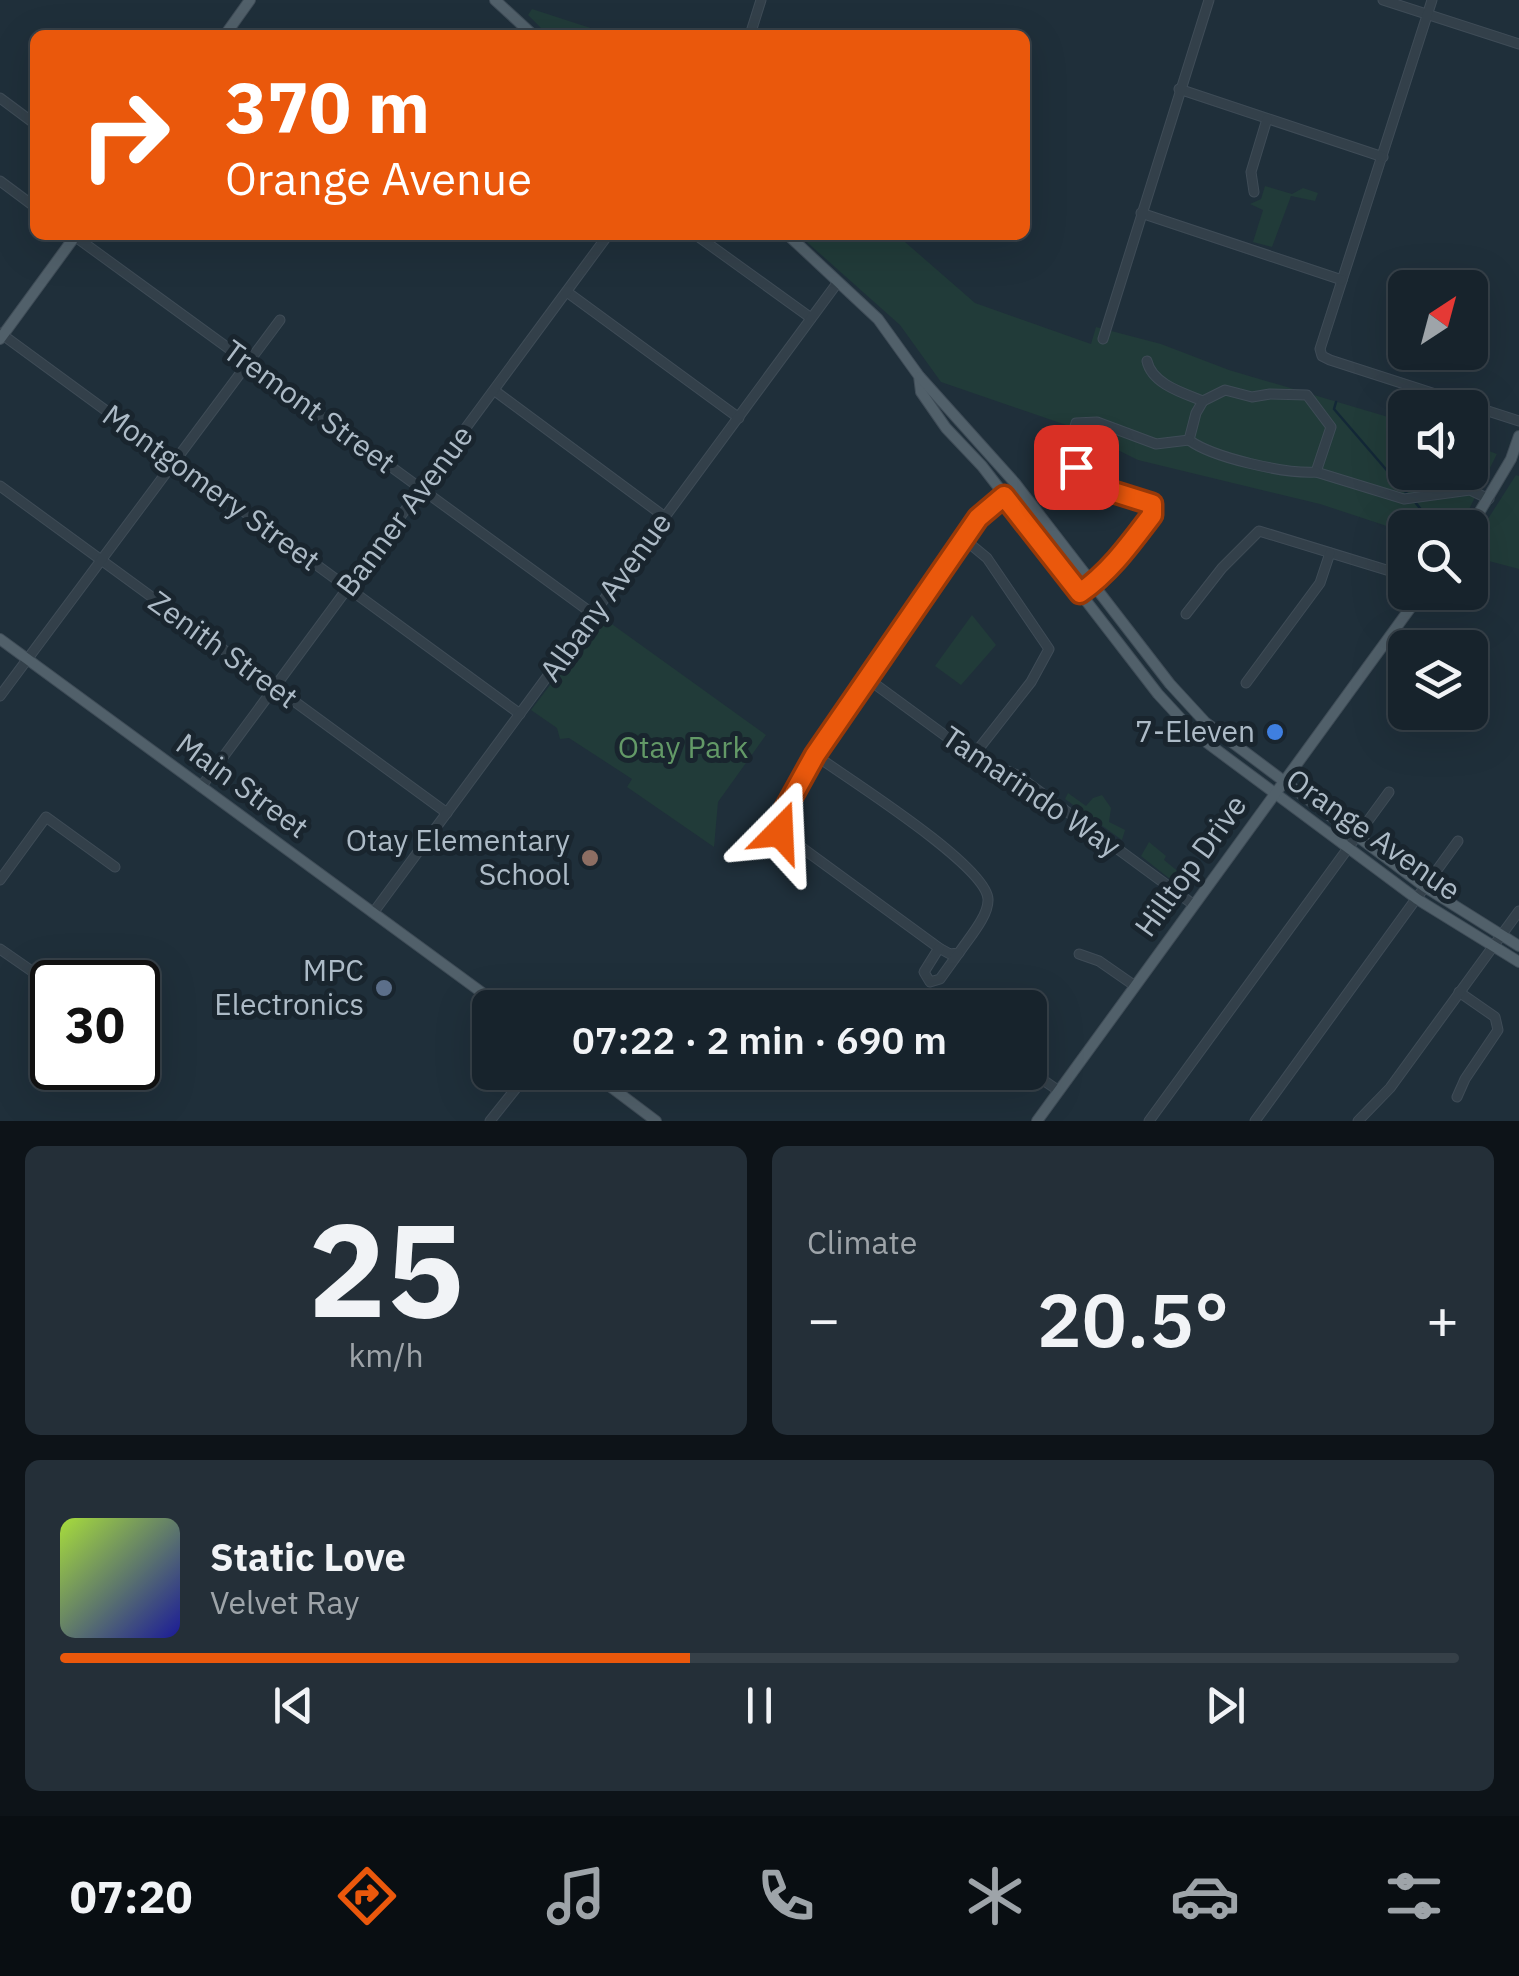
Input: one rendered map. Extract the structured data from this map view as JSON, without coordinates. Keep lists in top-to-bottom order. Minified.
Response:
{"streets":{"main road":["Main Street","Orange Avenue","Hilltop Drive"],"street":["Tremont Street","Montgomery Street","Banner Avenue","Albany Avenue","Zenith Street","Tamarindo Way"]},"crossings":[["Tremont Street","Banner Avenue"],["Tremont Street","Albany Avenue"],["Montgomery Street","Banner Avenue"],["Montgomery Street","Albany Avenue"],["Banner Avenue","Zenith Street"],["Banner Avenue","Main Street"],["Albany Avenue","Zenith Street"],["Albany Avenue","Main Street"],["Albany Avenue","Orange Avenue"],["Tamarindo Way","Hilltop Drive"],["Orange Avenue","Hilltop Drive"]],"parks":["Otay Park"],"places":["7-Eleven","Otay Elementary School","MPC Electronics"],"north":"top right","page":{"turn":["370 m","Orange Avenue"],"limit":"30","trip":"07:22 · 2 min · 690 m","tile":[["25","km/h"],"Climate"],"heat":["−","20.5°","+"],"song":["Static Love","Velvet Ray"],"tabs":"07:20"}}
